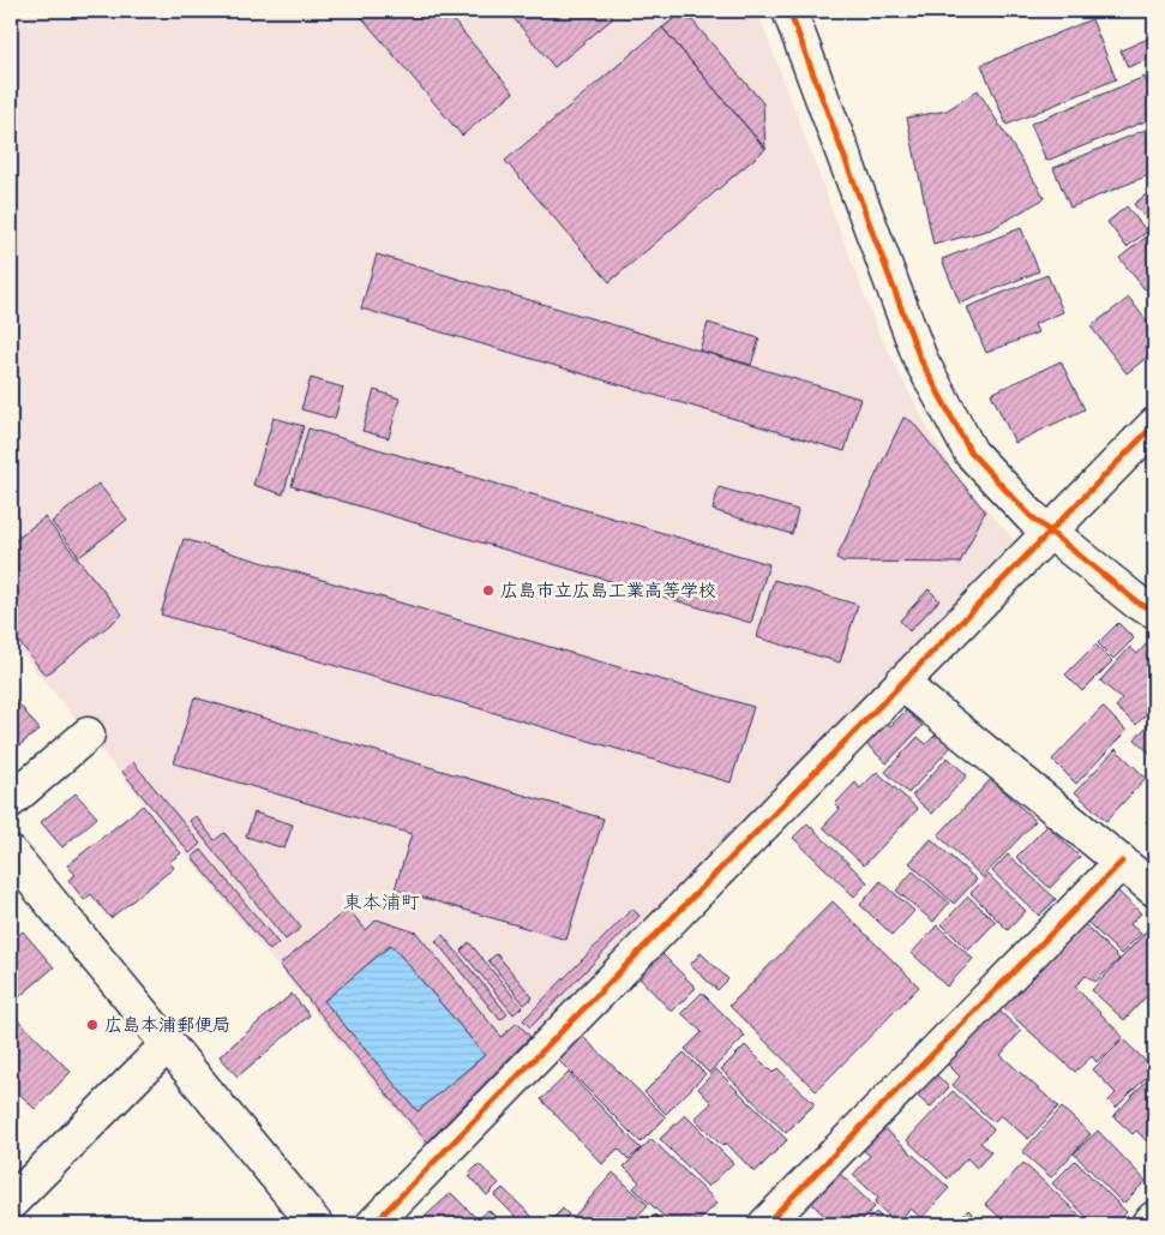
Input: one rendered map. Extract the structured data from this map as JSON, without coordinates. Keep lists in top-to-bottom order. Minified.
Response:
{"districts":["東本浦町"],"places":["広島市立広島工業高等学校","広島本浦郵便局"]}
